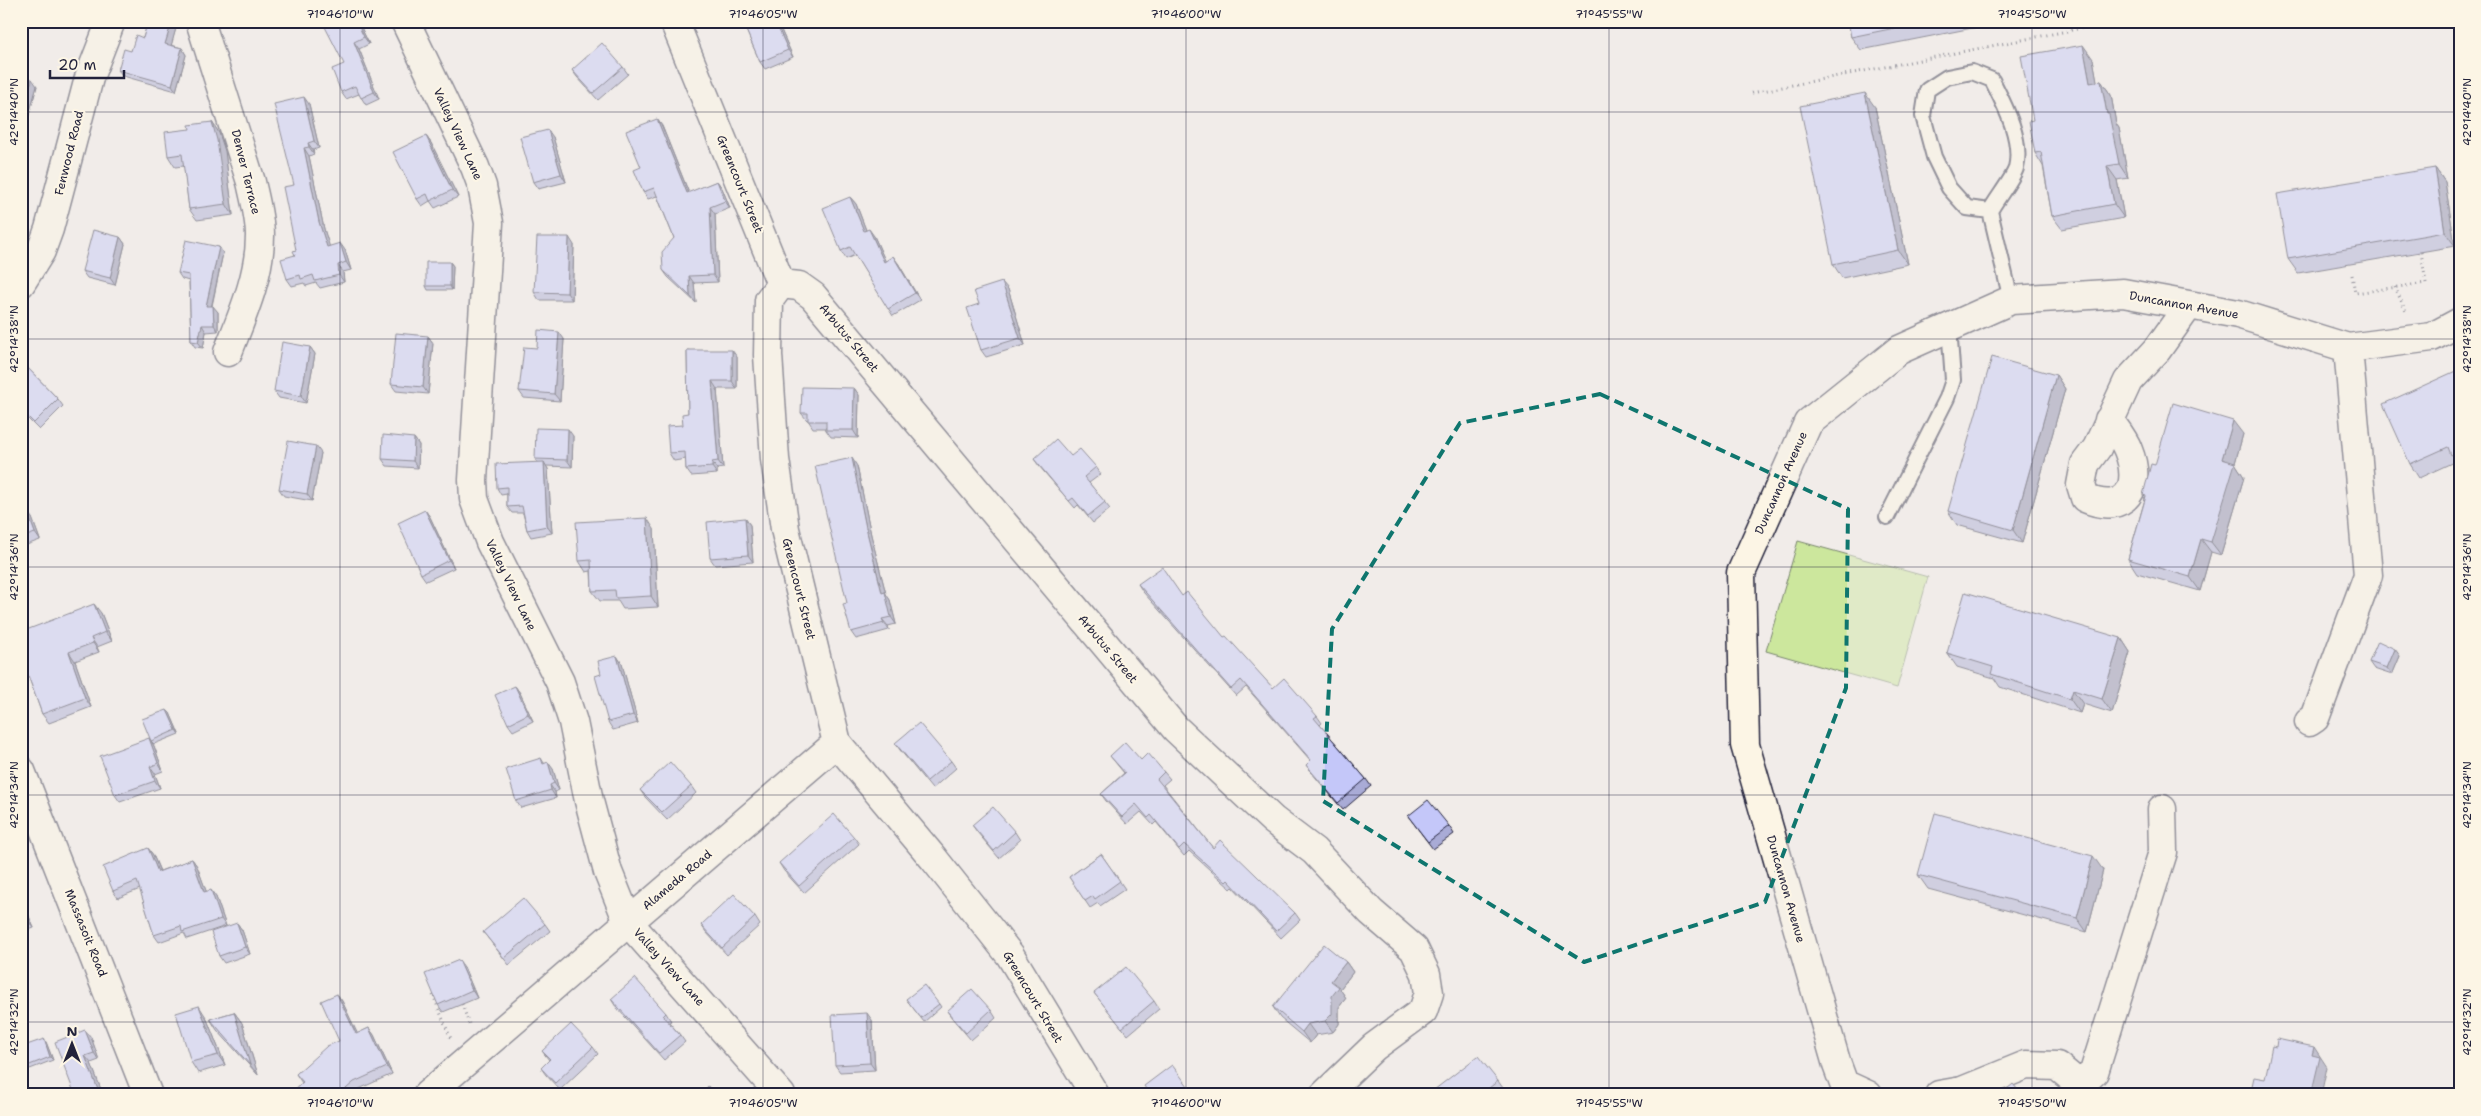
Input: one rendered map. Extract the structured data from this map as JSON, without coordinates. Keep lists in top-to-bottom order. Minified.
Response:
{"streets":{"street":["Valley View Lane","Fenwood Road","Denver Terrace","Greencourt Street","Duncannon Avenue","Arbutus Street","Alameda Road","Massasoit Road"]},"crossings":[["Valley View Lane","Alameda Road"],["Greencourt Street","Arbutus Street"],["Greencourt Street","Alameda Road"]],"scale_bar":"20 m","north":"top","coordinates":["71°46'10\"W","71°46'05\"W","71°46'00\"W","71°45'55\"W","71°45'50\"W","42°14'40\"N","42°14'38\"N","42°14'36\"N","42°14'34\"N","42°14'32\"N"]}
